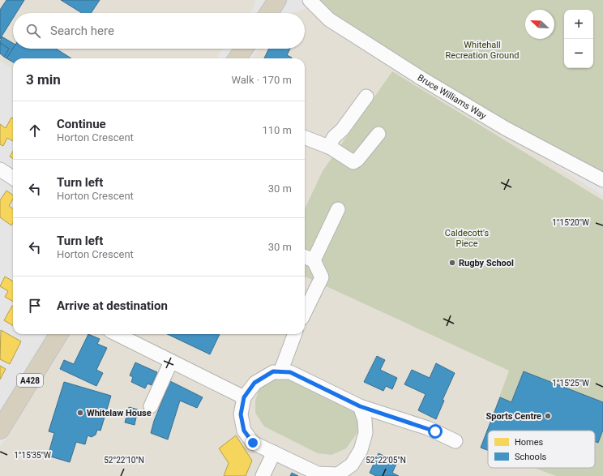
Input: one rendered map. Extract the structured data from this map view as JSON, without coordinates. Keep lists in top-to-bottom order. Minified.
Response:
{"streets":{"highway":["A428"],"street":["Bruce Williams Way"]},"parks":["Whitehall Recreation Ground","Caldecott's Piece"],"places":["Rugby School","Whitelaw House","Sports Centre"],"legend":["Homes","Schools"],"north":"top left","page":{"map_buttons":["+","−"],"search":"Search here","heading":["3 min","Walk · 170 m"],"list":[["Continue","Horton Crescent","110 m"],["Turn left","Horton Crescent","30 m"],["Turn left","Horton Crescent","30 m"],"Arrive at destination"]},"coordinates":["1°15'20\"W","1°15'25\"W","1°15'35\"W","52°22'10\"N","52°22'05\"N"]}
